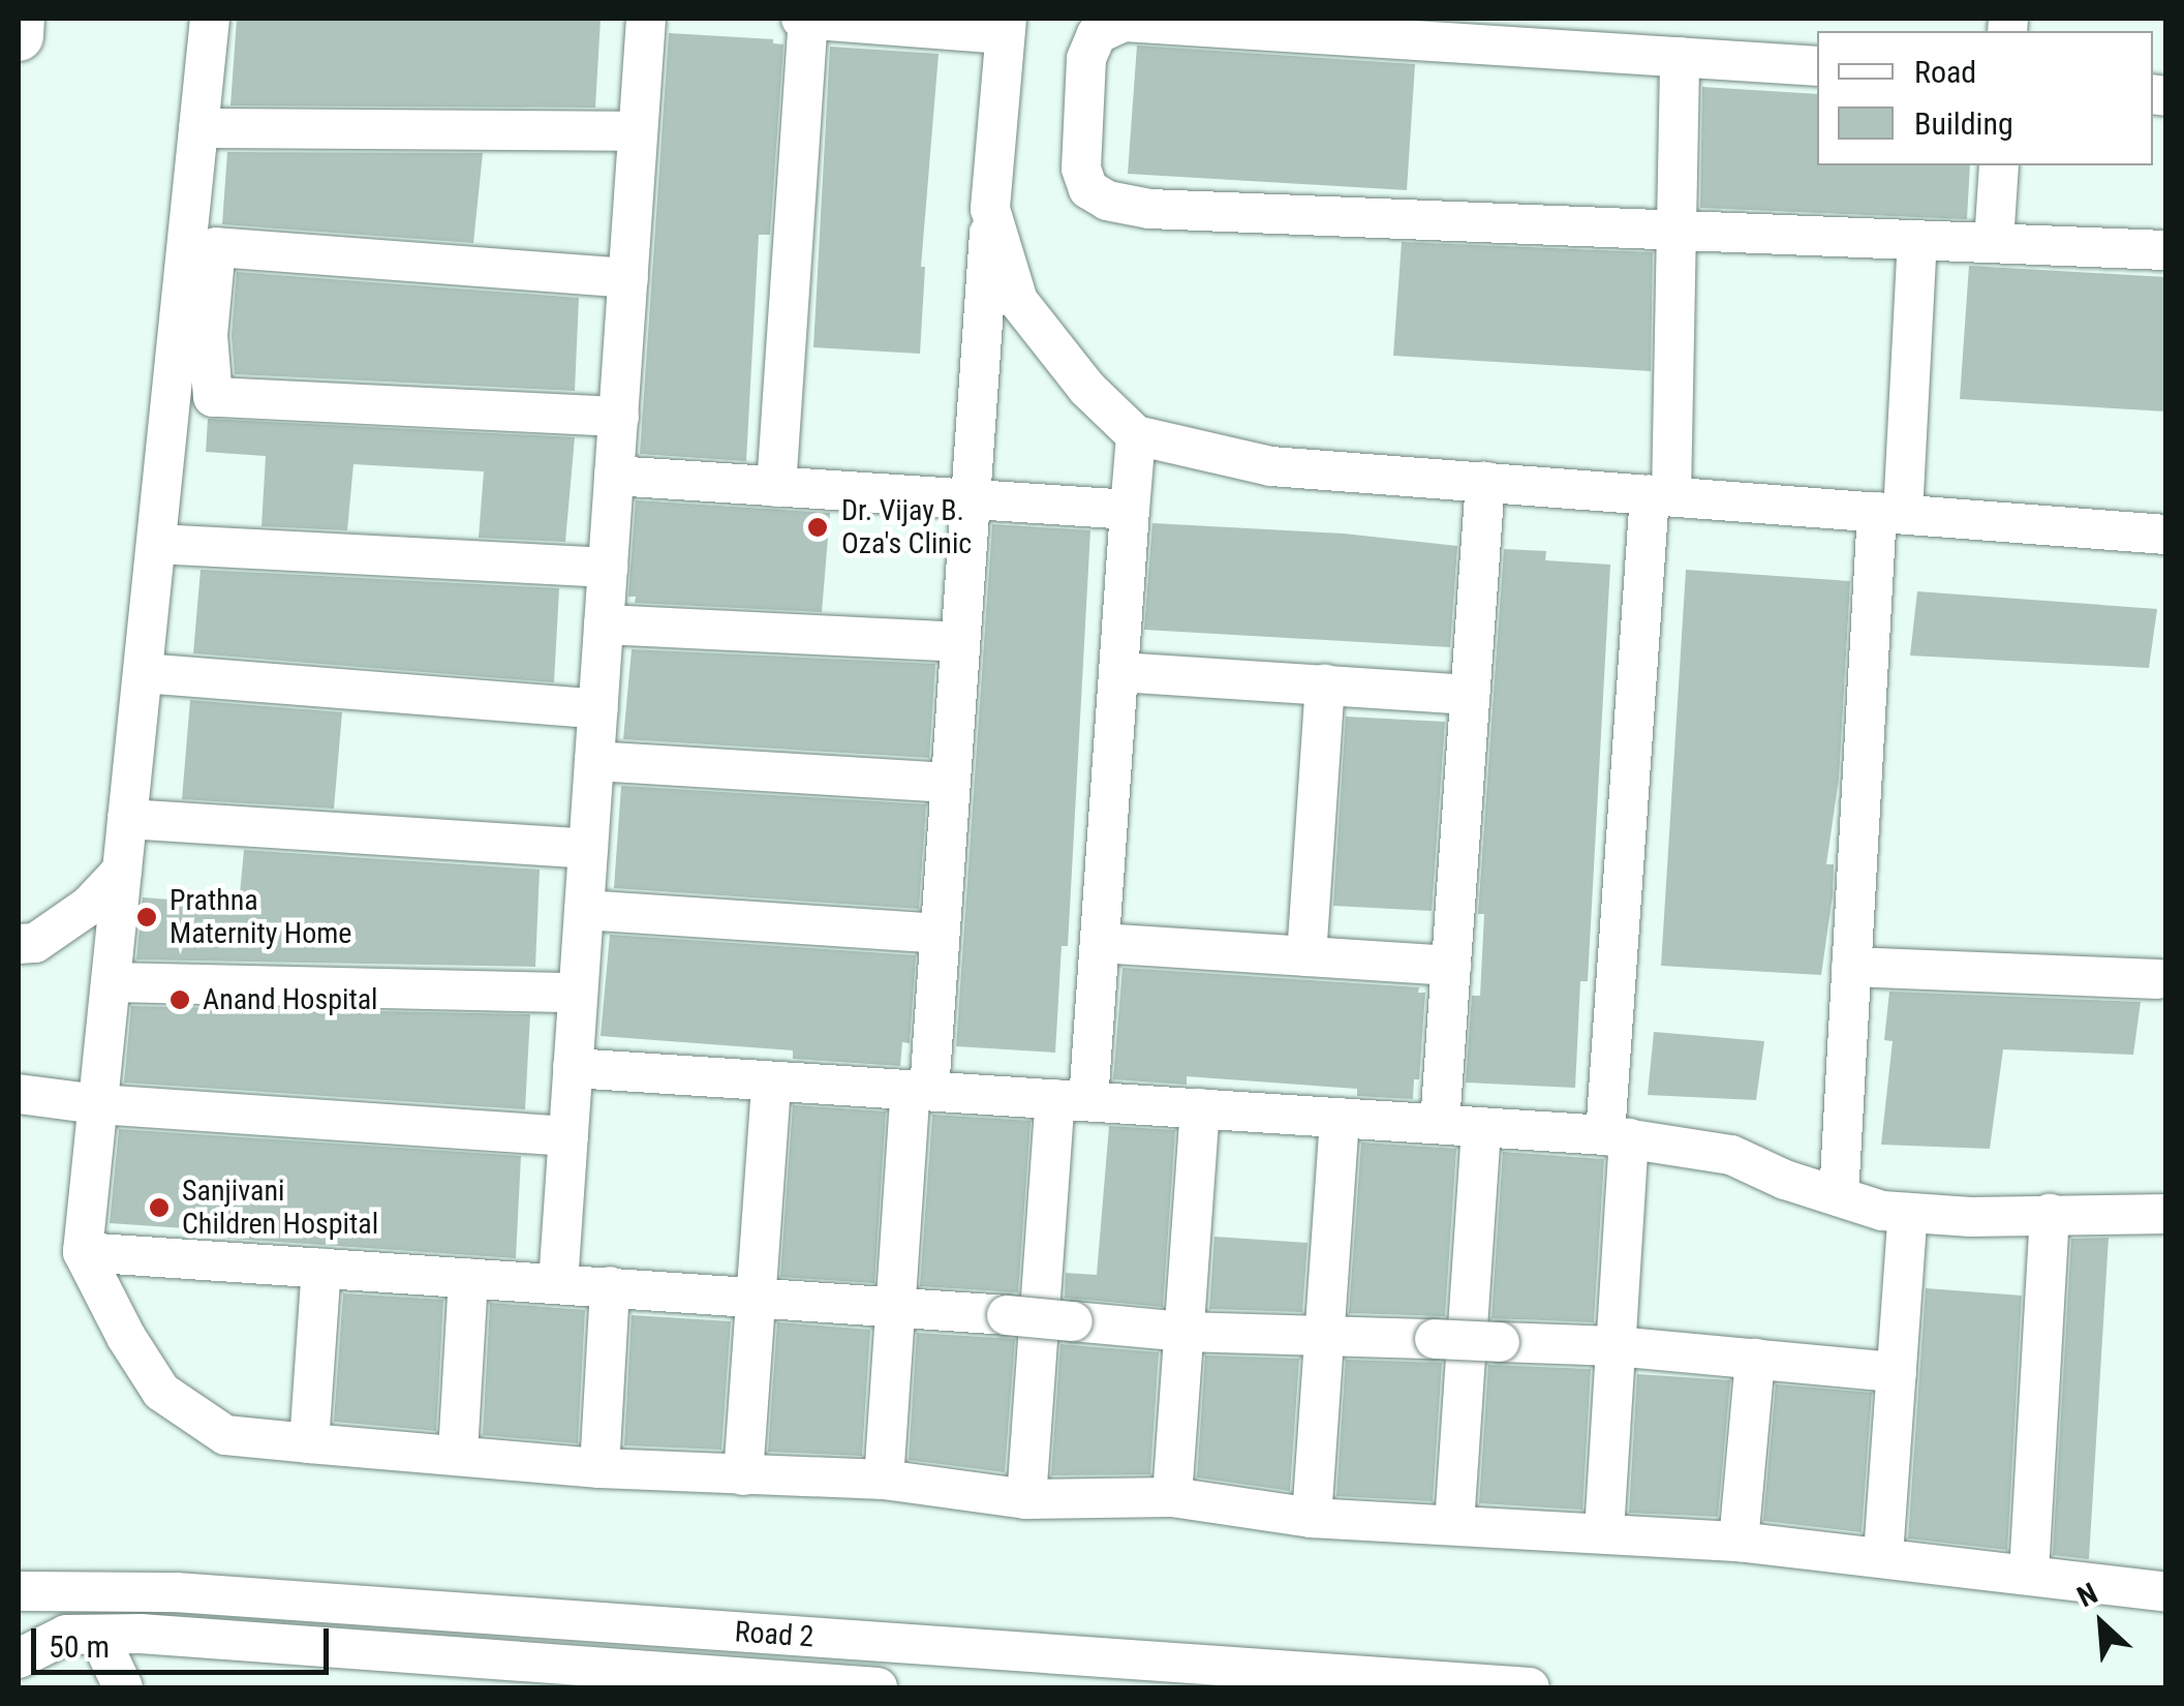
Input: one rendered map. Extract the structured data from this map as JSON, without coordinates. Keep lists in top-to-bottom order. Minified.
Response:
{"streets":{"street":["Road 2"]},"places":["Dr. Vijay B. Oza's Clinic","Prathna Maternity Home","Anand Hospital","Sanjivani Children Hospital"],"legend":["Road","Building"],"scale_bar":"50 m","north":"top left"}
